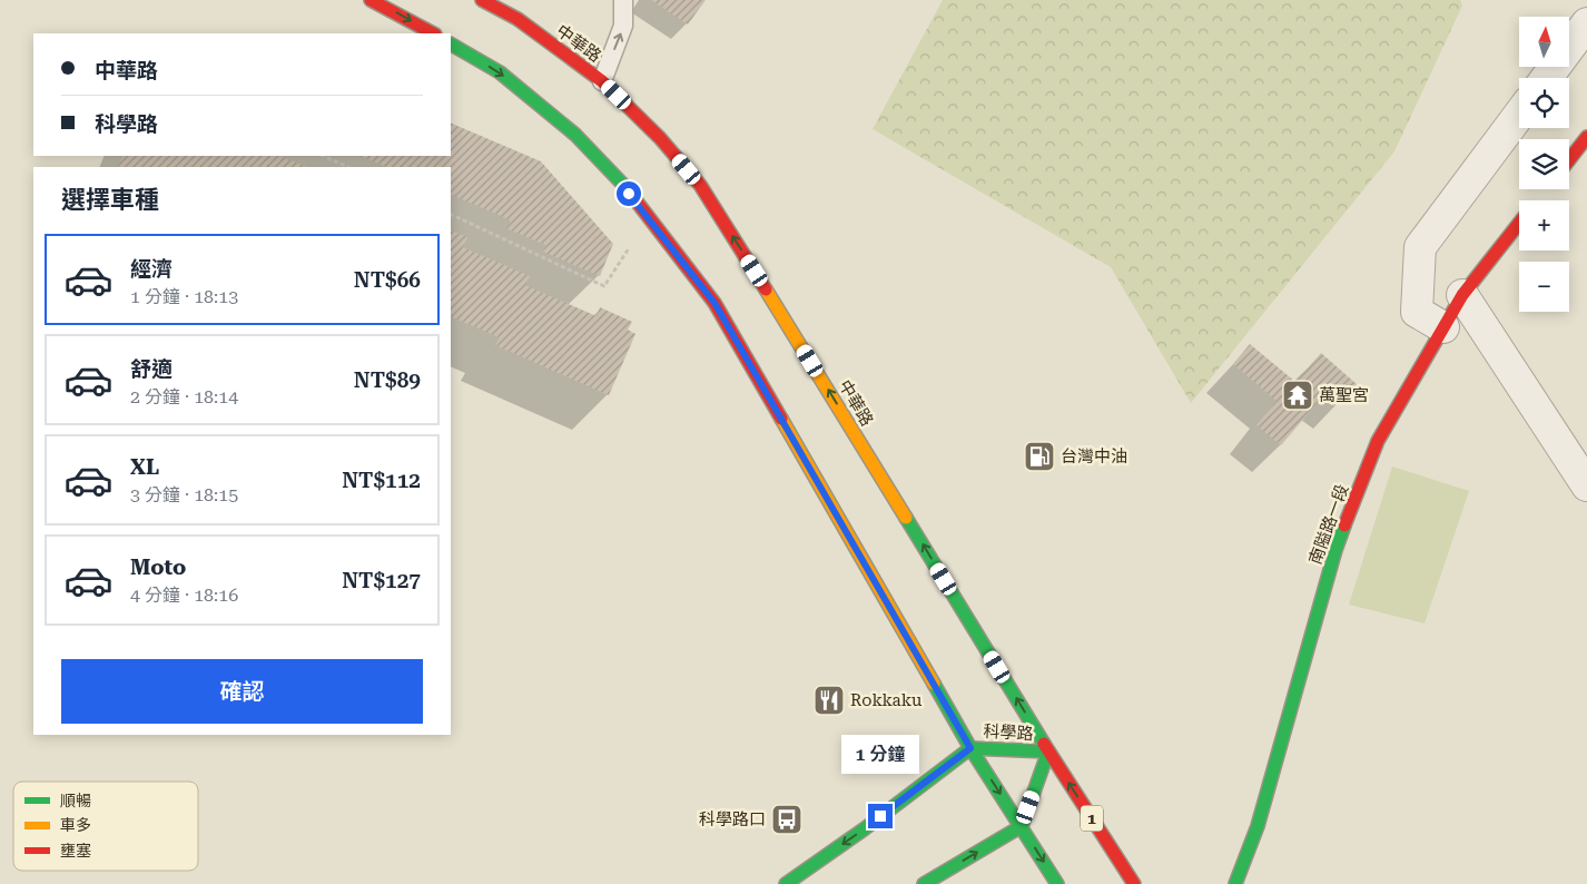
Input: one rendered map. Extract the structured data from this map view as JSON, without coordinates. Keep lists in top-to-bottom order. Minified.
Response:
{"streets":{"main road":["中華路","南隘路一段","科學路","1"]},"crossings":[["中華路","科學路"]],"places":{"temple":["萬聖宮"],"fuel station":["台灣中油"],"restaurant":["Rokkaku"],"bus stop":["科學路口"]},"legend":["順暢","車多","壅塞"],"north":"top","page":{"map_buttons":["+","−"],"banner":["中華路","科學路"],"heading":"選擇車種","list":[{"name":"經濟","note":"1 分鐘 · 18:13","value":"NT$66"},{"name":"舒適","note":"2 分鐘 · 18:14","value":"NT$89"},{"name":"XL","note":"3 分鐘 · 18:15","value":"NT$112"},{"name":"Moto","note":"4 分鐘 · 18:16","value":"NT$127"}],"buttons":"確認","bubble":"1 分鐘"}}
